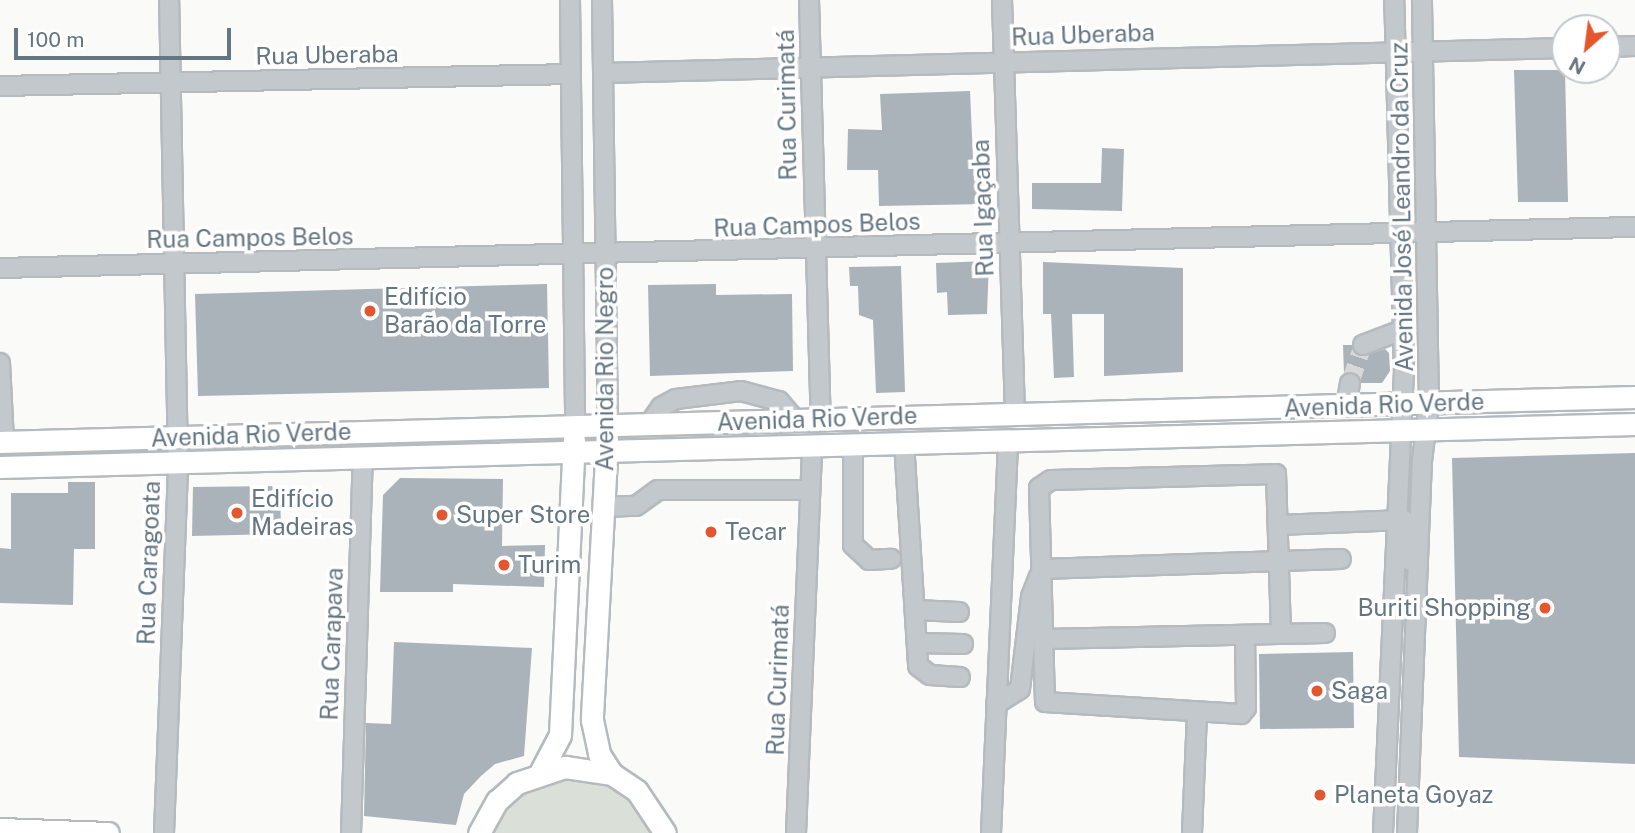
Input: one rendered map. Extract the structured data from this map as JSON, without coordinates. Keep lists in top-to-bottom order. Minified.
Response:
{"streets":{"main road":["Avenida Rio Negro","Avenida Rio Verde"],"street":["Rua Uberaba","Rua Curimatá","Avenida José Leandro da Cruz","Rua Igaçaba","Rua Campos Belos","Rua Caragoata","Rua Carapava"]},"crossings":[["Rua Uberaba","Rua Curimatá"],["Rua Uberaba","Avenida José Leandro da Cruz"],["Rua Uberaba","Rua Igaçaba"],["Rua Uberaba","Avenida Rio Negro"],["Rua Uberaba","Rua Caragoata"],["Rua Curimatá","Rua Campos Belos"],["Rua Curimatá","Avenida Rio Verde"],["Avenida José Leandro da Cruz","Rua Campos Belos"],["Avenida José Leandro da Cruz","Avenida Rio Verde"],["Rua Igaçaba","Rua Campos Belos"],["Rua Igaçaba","Avenida Rio Verde"],["Rua Campos Belos","Avenida Rio Negro"],["Rua Campos Belos","Rua Caragoata"],["Avenida Rio Negro","Avenida Rio Verde"],["Avenida Rio Verde","Rua Caragoata"],["Avenida Rio Verde","Rua Carapava"]],"places":["Edifício Barão da Torre","Edifício Madeiras","Super Store","Tecar","Turim","Buriti Shopping","Saga","Planeta Goyaz"],"scale_bar":"100 m","north":"bottom left"}
